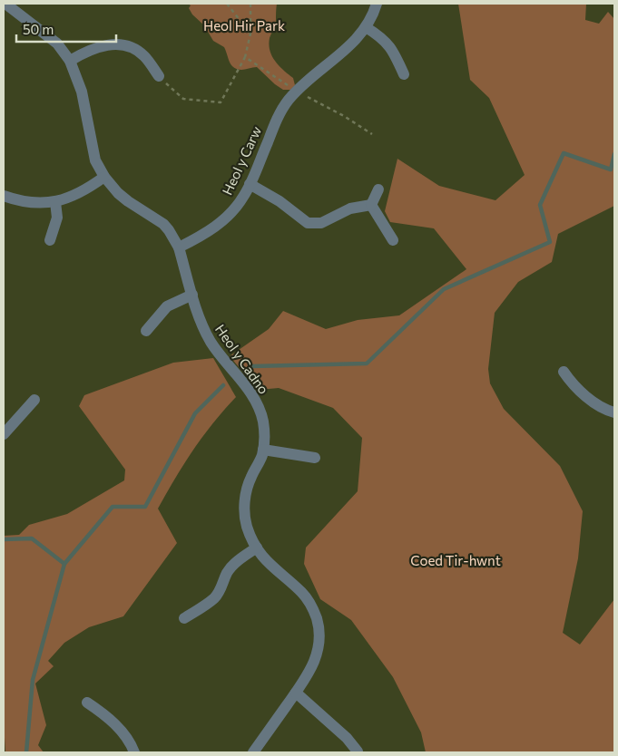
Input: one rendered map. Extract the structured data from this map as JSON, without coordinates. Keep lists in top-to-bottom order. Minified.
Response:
{"streets":{"street":["Heol y Carw","Heol y Cadno"]},"crossings":[["Heol y Carw","Heol y Cadno"]],"parks":["Heol Hir Park","Coed Tir-hwnt"],"scale_bar":"50 m"}
